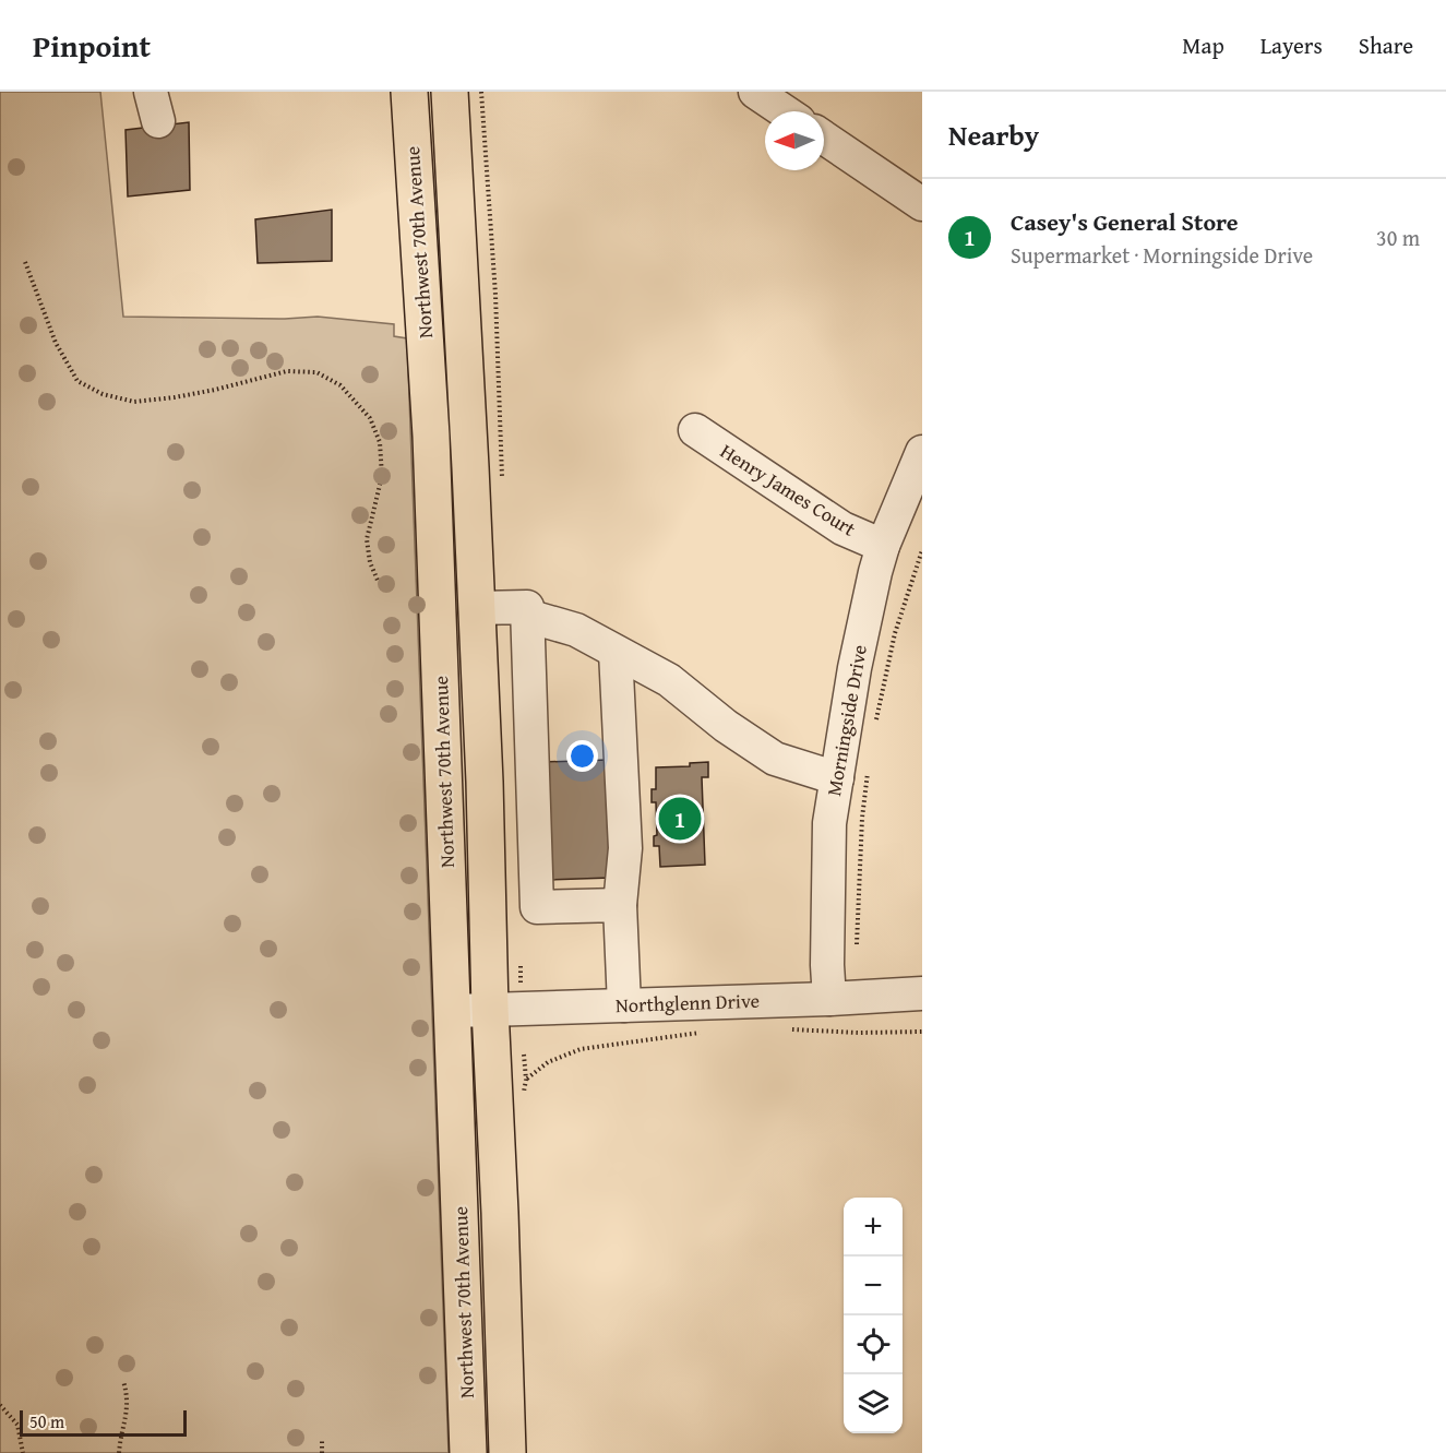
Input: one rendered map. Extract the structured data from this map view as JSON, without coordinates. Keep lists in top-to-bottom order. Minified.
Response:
{"streets":{"main road":["Northwest 70th Avenue"],"street":["Henry James Court","Morningside Drive","Northglenn Drive"]},"crossings":[["Northwest 70th Avenue","Northglenn Drive"],["Henry James Court","Morningside Drive"],["Morningside Drive","Northglenn Drive"]],"scale_bar":"50 m","north":"left","page":{"header":"Pinpoint","nav":["Map","Layers","Share"],"heading":"Nearby","list":[{"mark":"1","name":"Casey's General Store","note":"Supermarket · Morningside Drive","value":"30 m"}],"pins":"1","map_buttons":["+","−"],"scale":"50 m"}}
